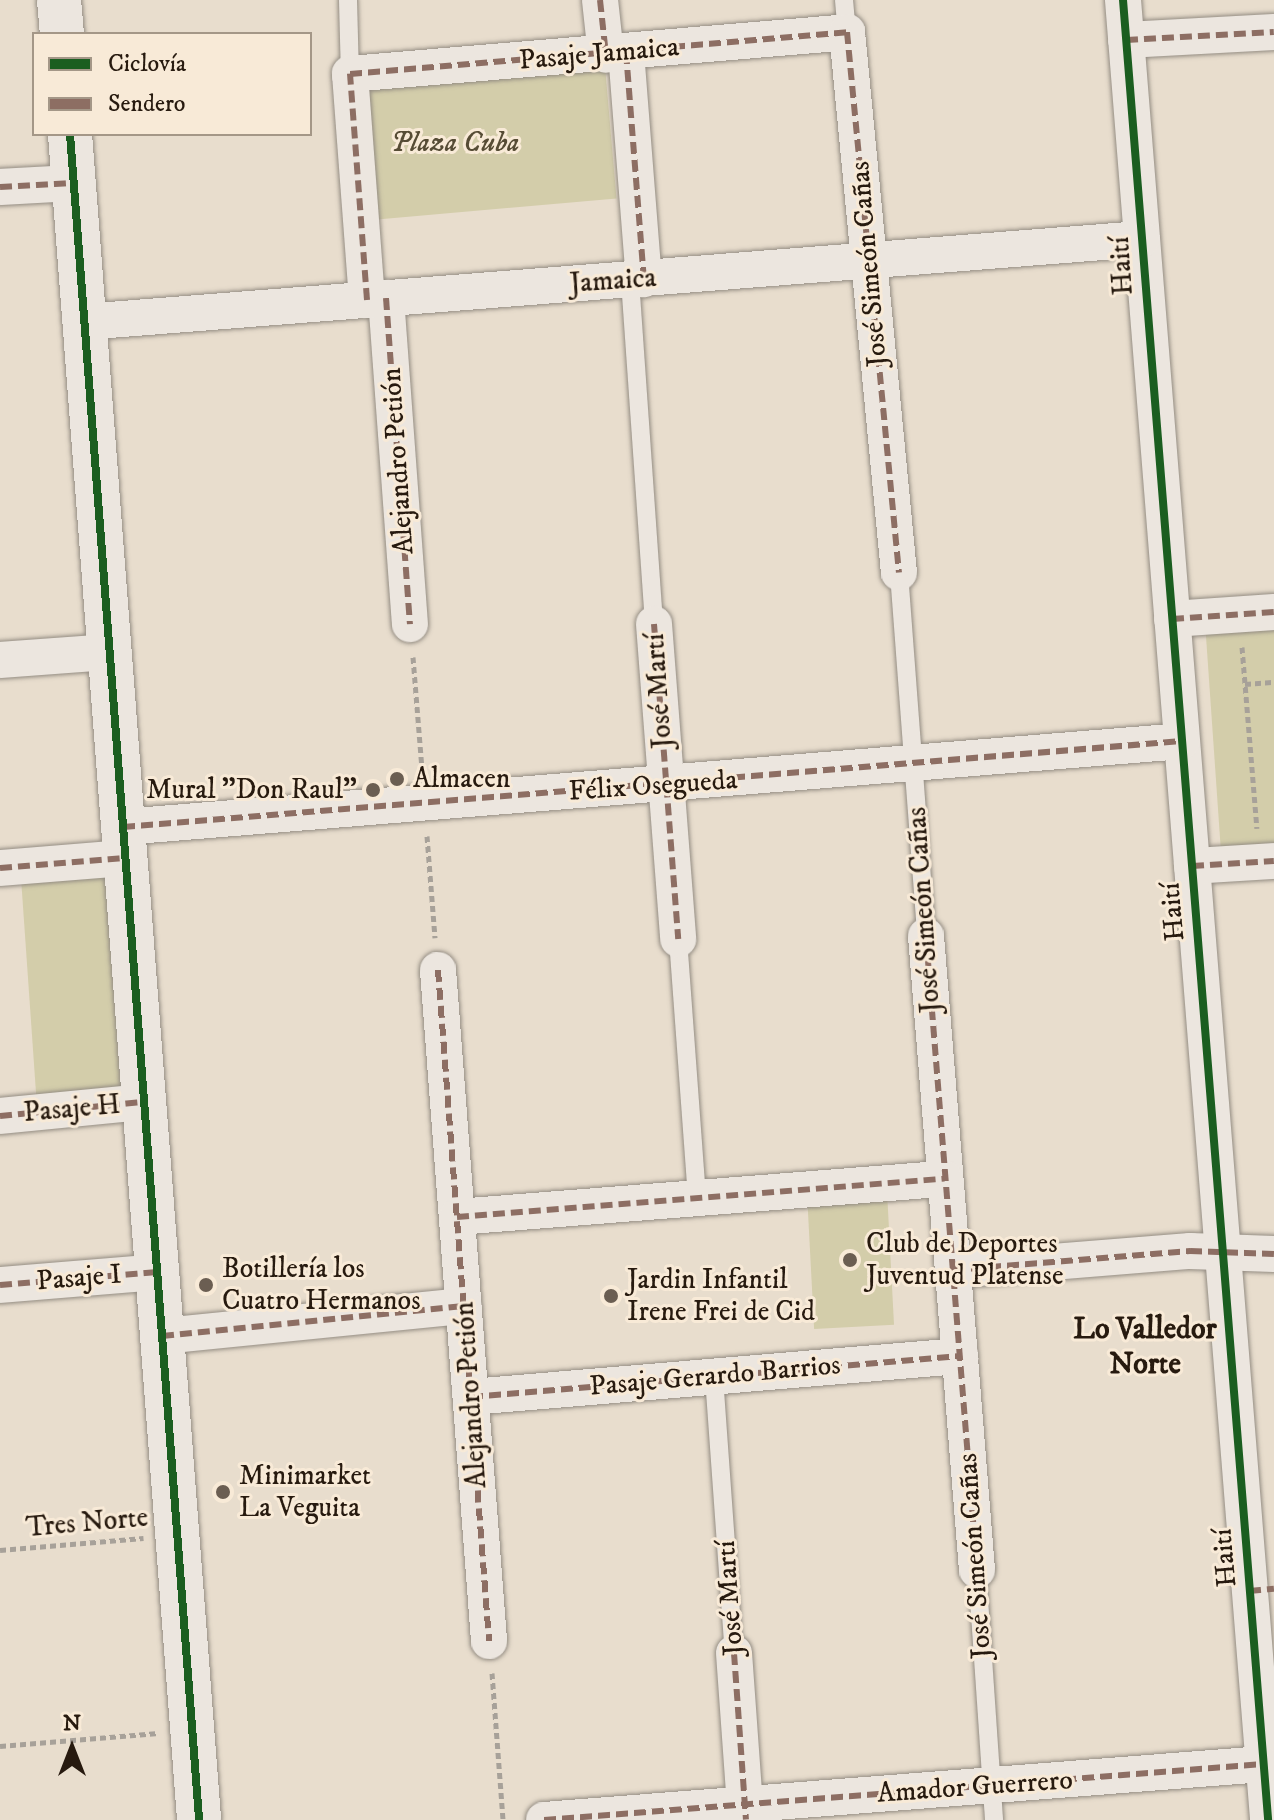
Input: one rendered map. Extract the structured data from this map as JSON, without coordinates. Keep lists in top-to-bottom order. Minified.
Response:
{"streets":{"street":["Pasaje Jamaica","José Simeón Cañas","Haití","Jamaica","Alejandro Petión","José Martí","Félix Osegueda","Pasaje H","Pasaje I","Pasaje Gerardo Barrios","Amador Guerrero"],"path":["Tres Norte"]},"crossings":[["Pasaje Jamaica","José Simeón Cañas"],["Pasaje Jamaica","Alejandro Petión"],["Pasaje Jamaica","José Martí"],["José Simeón Cañas","Jamaica"],["José Simeón Cañas","Félix Osegueda"],["José Simeón Cañas","Pasaje Gerardo Barrios"],["José Simeón Cañas","Amador Guerrero"],["Haití","Jamaica"],["Haití","Félix Osegueda"],["Haití","Amador Guerrero"],["Jamaica","Alejandro Petión"],["Jamaica","José Martí"],["Alejandro Petión","Pasaje Gerardo Barrios"],["José Martí","Félix Osegueda"],["José Martí","Pasaje Gerardo Barrios"],["José Martí","Amador Guerrero"]],"districts":["Lo Valledor Norte"],"parks":["Plaza Cuba"],"places":["Almacen","Mural \"Don Raul\"","Club de Deportes Juventud Platense","Botillería los Cuatro Hermanos","Jardin Infantil Irene Frei de Cid","Minimarket La Veguita"],"legend":["Ciclovía","Sendero"],"north":"top"}
